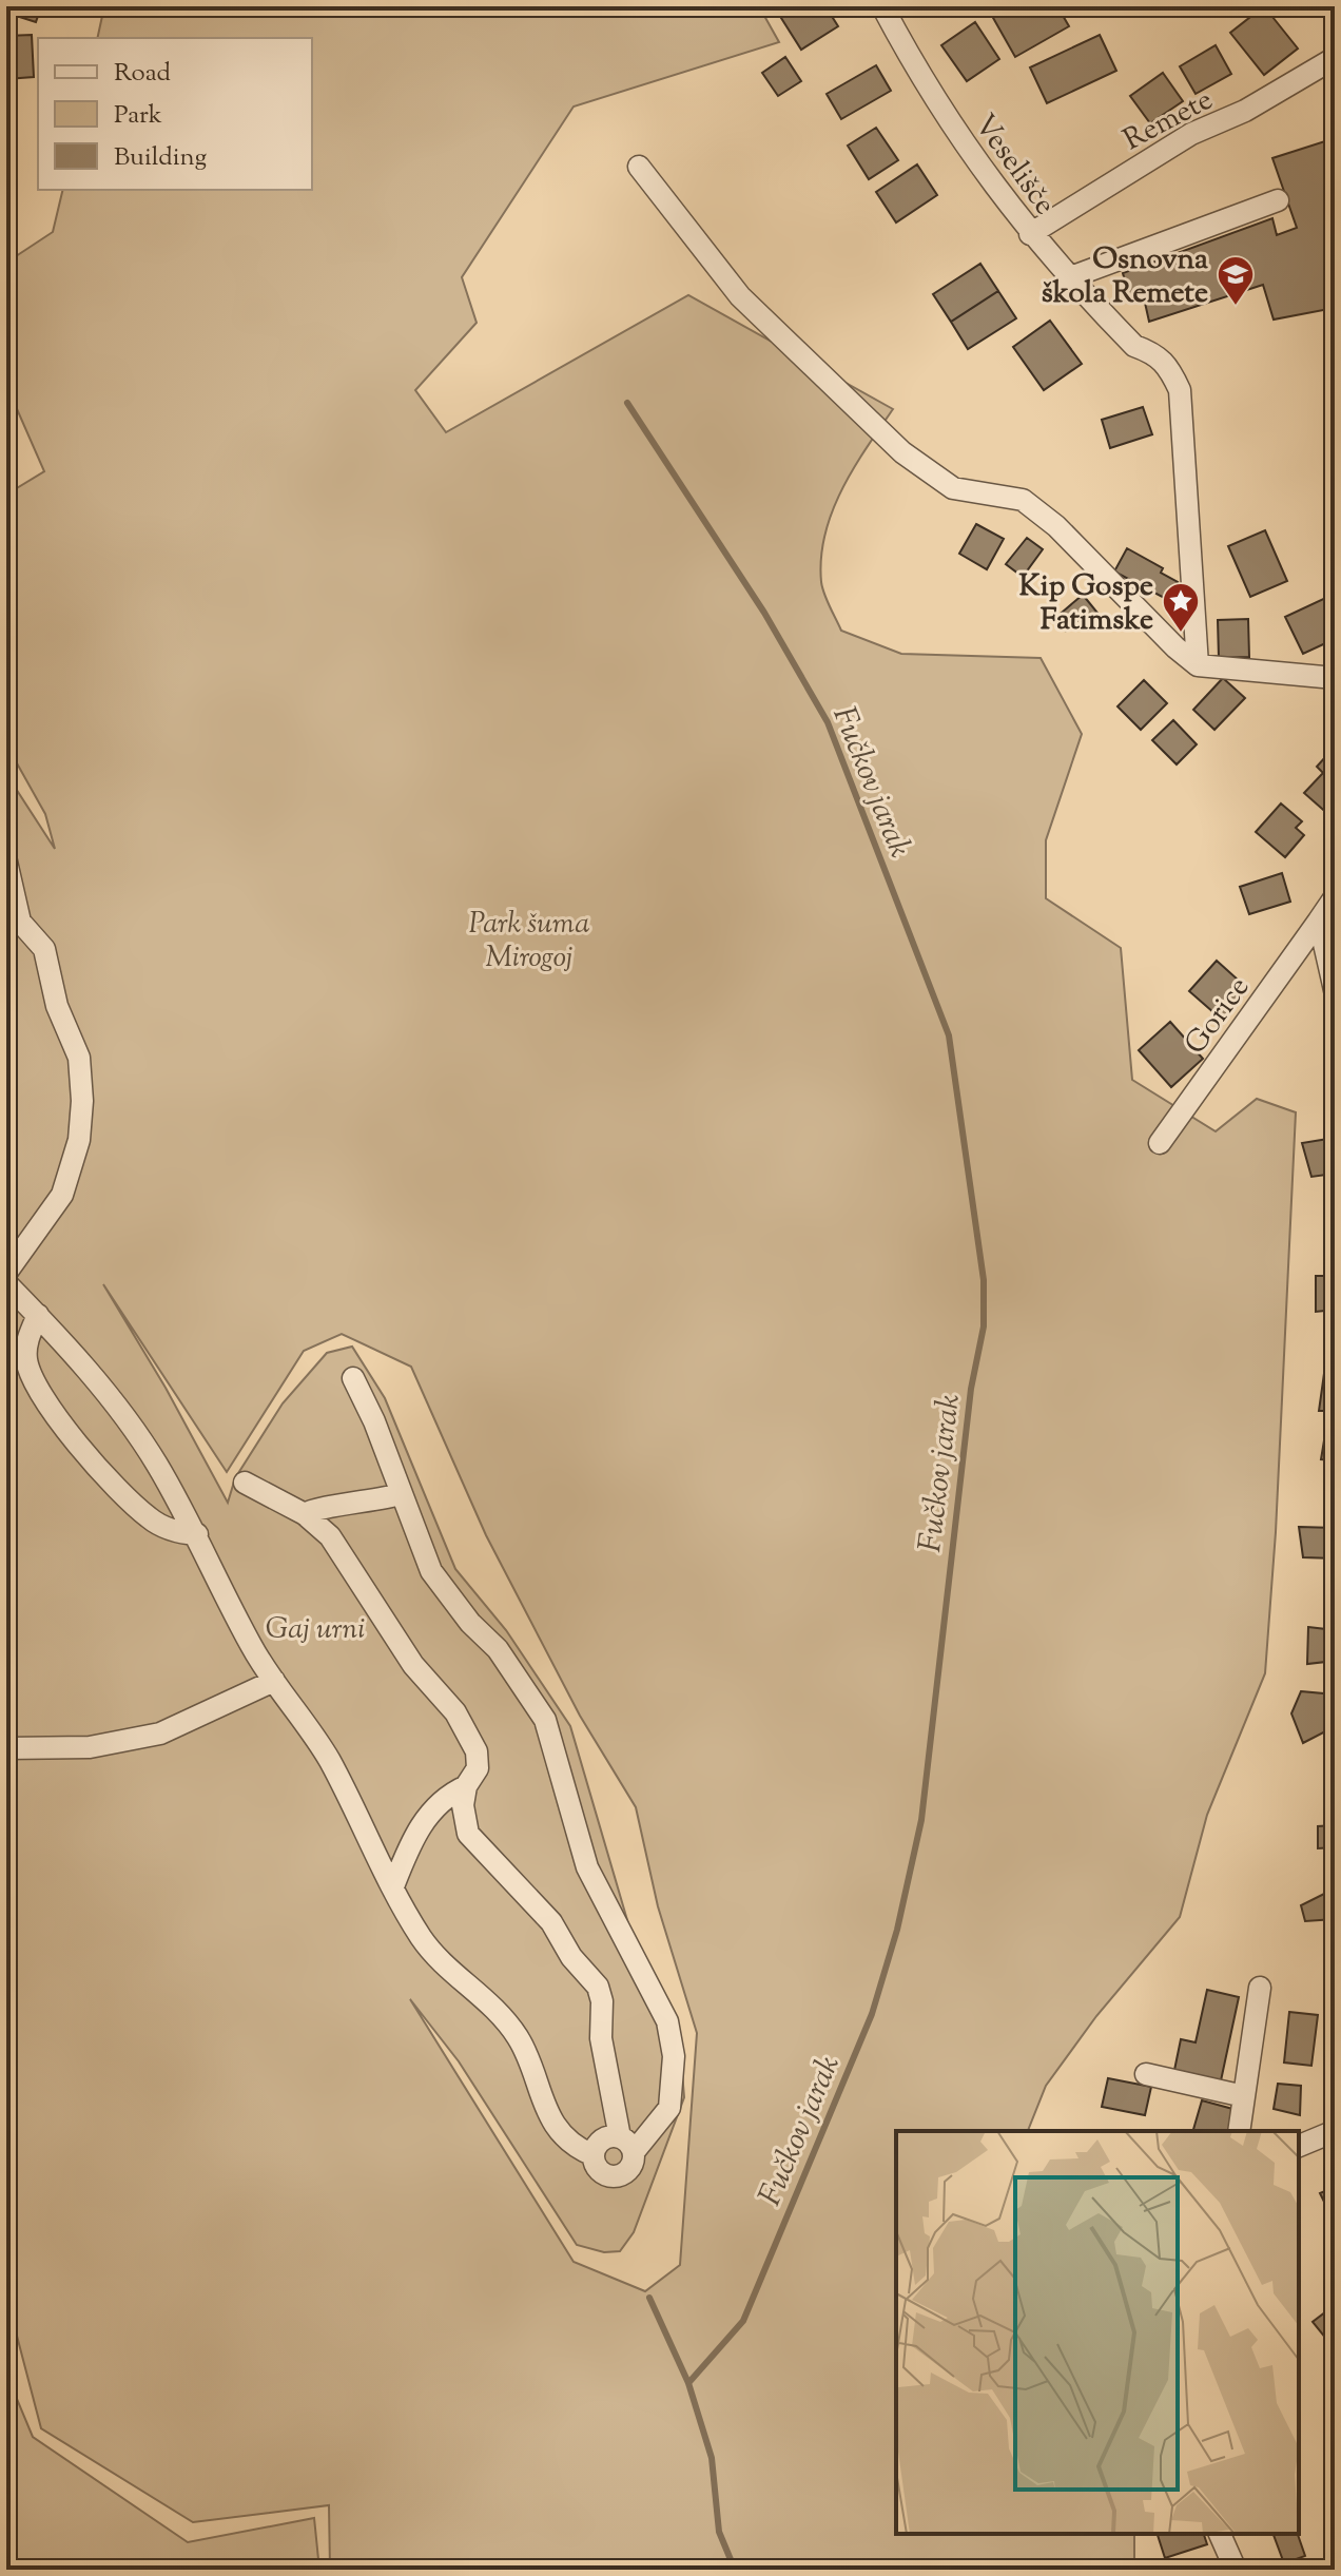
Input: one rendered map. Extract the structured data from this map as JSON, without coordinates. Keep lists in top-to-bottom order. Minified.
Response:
{"streets":{"street":["Remete","Veselišče","Gorice"]},"crossings":[["Remete","Veselišče"]],"water":["Fučkov jarak"],"parks":["Park šuma Mirogoj","Gaj urni"],"places":{"school or university":["Osnovna škola Remete"],"place":["Kip Gospe Fatimske"]},"legend":["Road","Park","Building"]}
